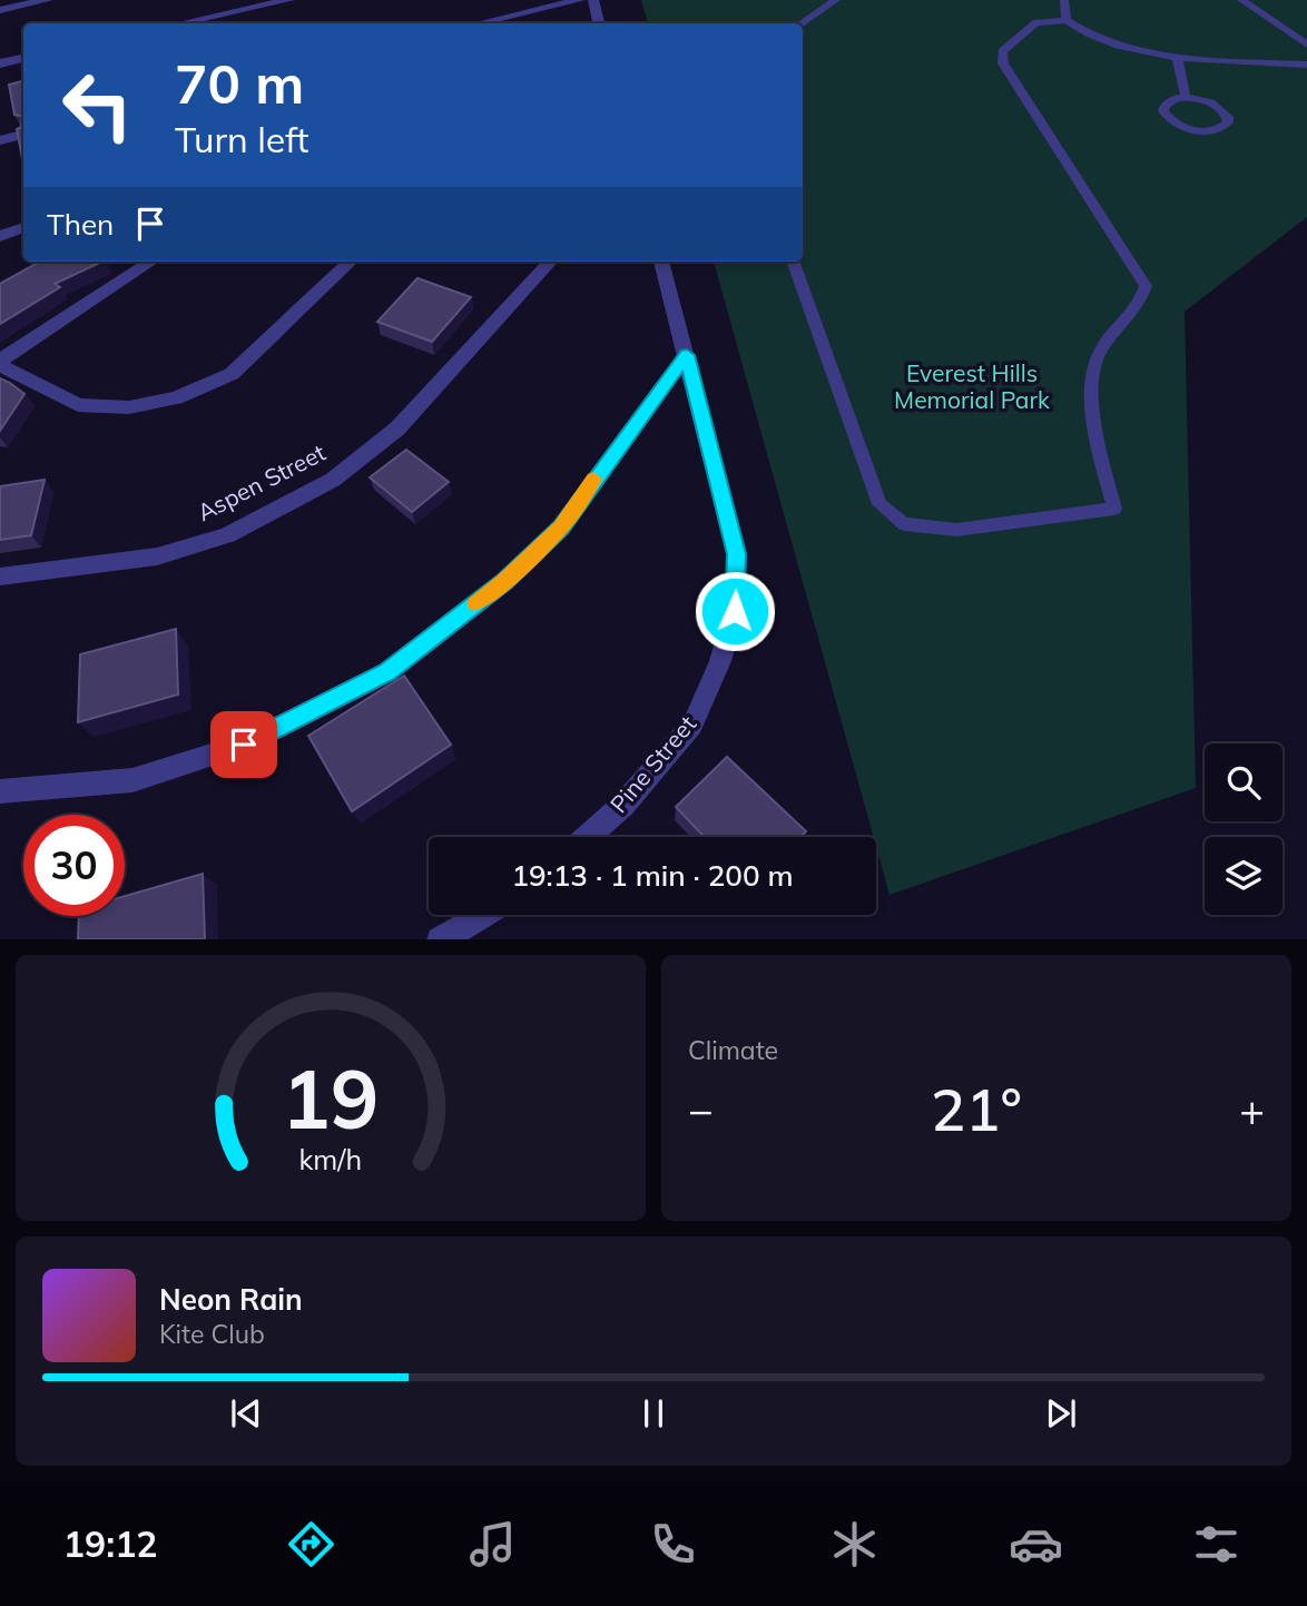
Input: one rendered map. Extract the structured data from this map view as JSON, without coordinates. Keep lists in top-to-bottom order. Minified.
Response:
{"streets":{"street":["Aspen Street","Pine Street"]},"parks":["Everest Hills Memorial Park"],"page":{"turn":["70 m","Turn left"],"then":"Then","limit":"30","trip":"19:13 · 1 min · 200 m","tile":"Climate","heat":["−","21°","+"],"song":["Neon Rain","Kite Club"],"tabs":"19:12","gauge":["19","km/h"]}}
